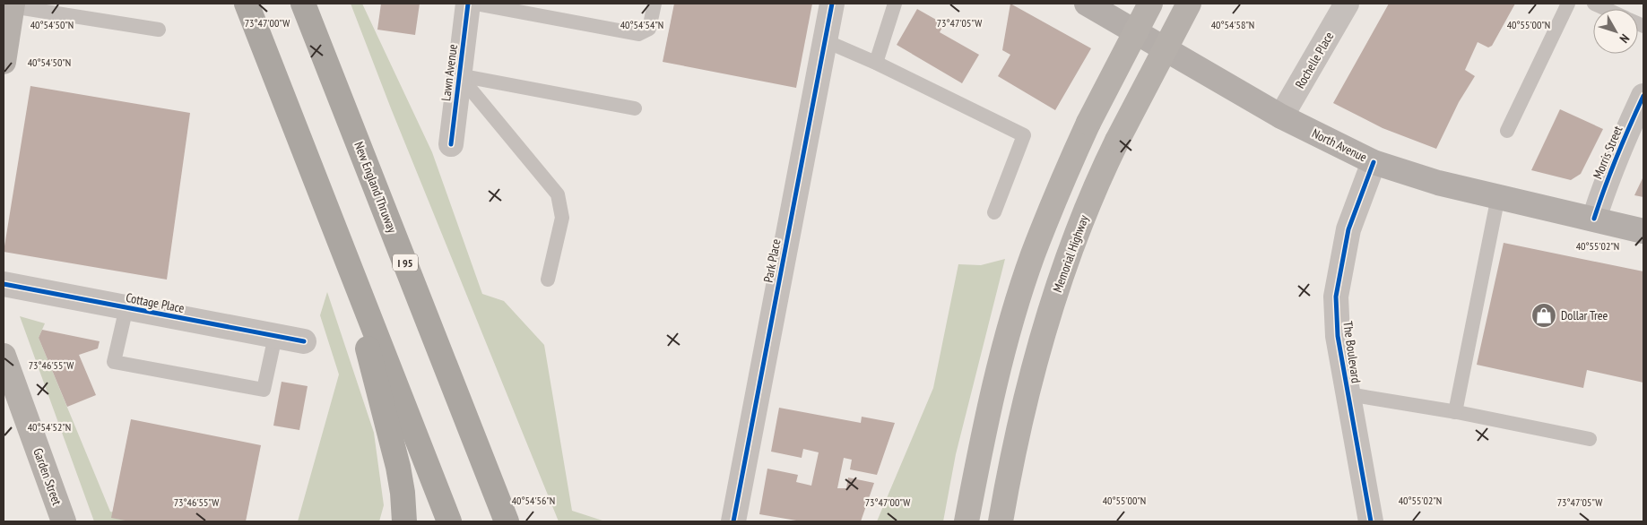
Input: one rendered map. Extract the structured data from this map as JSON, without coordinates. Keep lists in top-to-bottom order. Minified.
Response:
{"streets":{"highway":["New England Thruway","I 95"],"main road":["North Avenue","Memorial Highway","Garden Street"],"street":["Rochelle Place","Lawn Avenue","Morris Street","Park Place","Cottage Place","The Boulevard"]},"crossings":[["Rochelle Place","North Avenue"],["North Avenue","Morris Street"],["North Avenue","The Boulevard"]],"places":{"shop":["Dollar Tree"]},"north":"bottom right","coordinates":["73°47'00\"W","73°47'05\"W","40°54'50\"N","40°54'54\"N","40°54'58\"N","40°55'00\"N","40°55'02\"N","73°46'55\"W","40°54'52\"N","40°54'56\"N"]}
